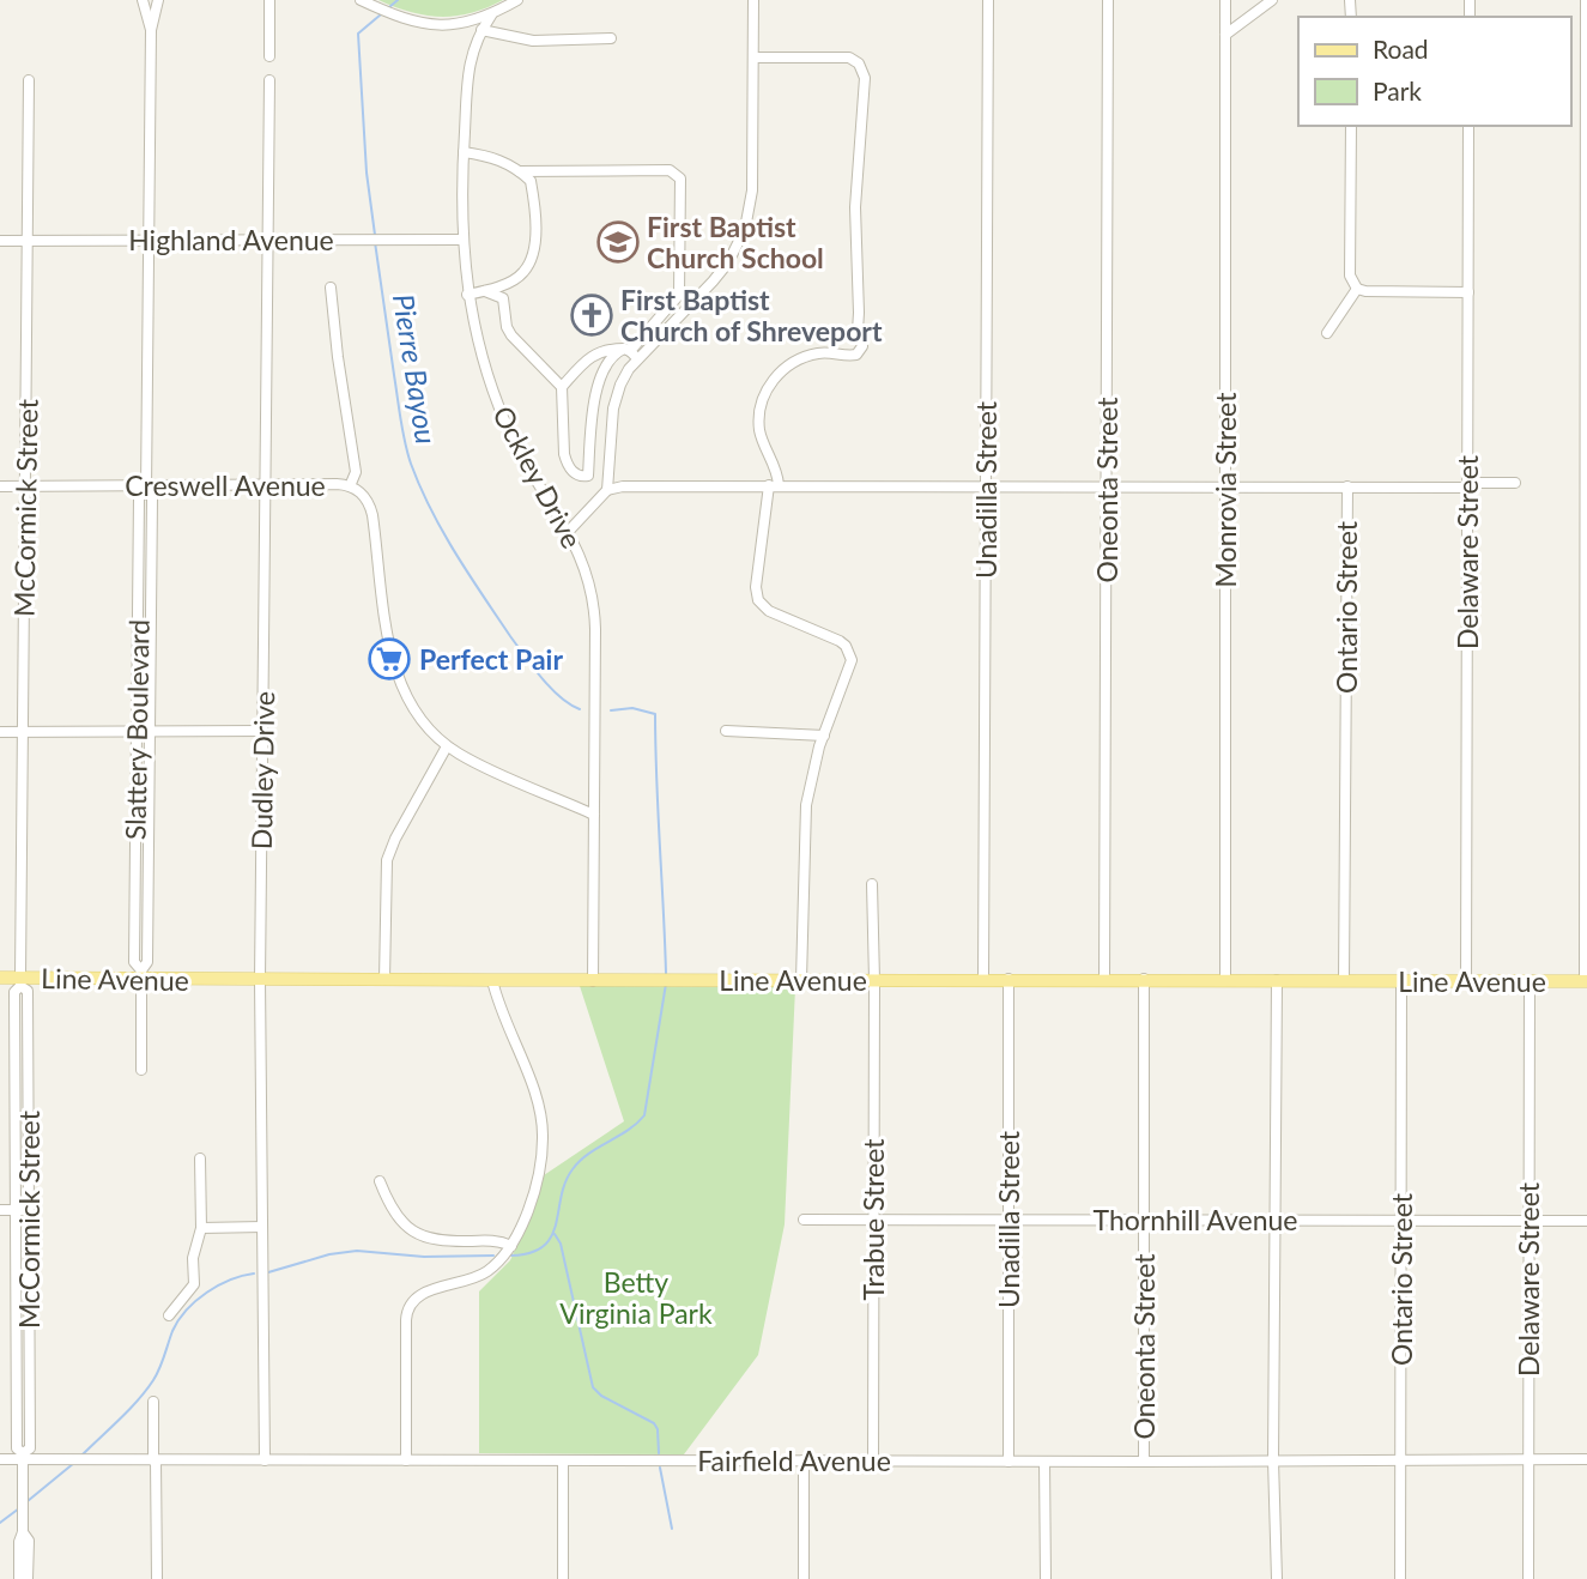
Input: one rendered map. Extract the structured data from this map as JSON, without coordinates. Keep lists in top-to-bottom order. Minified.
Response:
{"streets":{"main road":["Line Avenue"],"street":["Highland Avenue","Ockley Drive","Creswell Avenue","Unadilla Street","Oneonta Street","Monrovia Street","McCormick Street","Delaware Street","Ontario Street","Slattery Boulevard","Dudley Drive","Trabue Street","Thornhill Avenue","Fairfield Avenue"]},"crossings":[["Highland Avenue","Ockley Drive"],["Highland Avenue","McCormick Street"],["Highland Avenue","Slattery Boulevard"],["Highland Avenue","Dudley Drive"],["Ockley Drive","Creswell Avenue"],["Ockley Drive","Line Avenue"],["Creswell Avenue","McCormick Street"],["Creswell Avenue","Slattery Boulevard"],["Creswell Avenue","Dudley Drive"],["Unadilla Street","Line Avenue"],["Unadilla Street","Thornhill Avenue"],["Unadilla Street","Fairfield Avenue"],["Oneonta Street","Line Avenue"],["Oneonta Street","Thornhill Avenue"],["Oneonta Street","Fairfield Avenue"],["Monrovia Street","Line Avenue"],["McCormick Street","Line Avenue"],["McCormick Street","Fairfield Avenue"],["Delaware Street","Line Avenue"],["Delaware Street","Thornhill Avenue"],["Delaware Street","Fairfield Avenue"],["Ontario Street","Line Avenue"],["Ontario Street","Thornhill Avenue"],["Ontario Street","Fairfield Avenue"],["Slattery Boulevard","Line Avenue"],["Dudley Drive","Line Avenue"],["Dudley Drive","Fairfield Avenue"],["Line Avenue","Trabue Street"],["Trabue Street","Thornhill Avenue"],["Trabue Street","Fairfield Avenue"]],"water":["Pierre Bayou"],"parks":["Betty Virginia Park"],"places":{"school or university":["First Baptist Church School"],"church":["First Baptist Church of Shreveport"],"supermarket":["Perfect Pair"]},"legend":["Road","Park"]}
